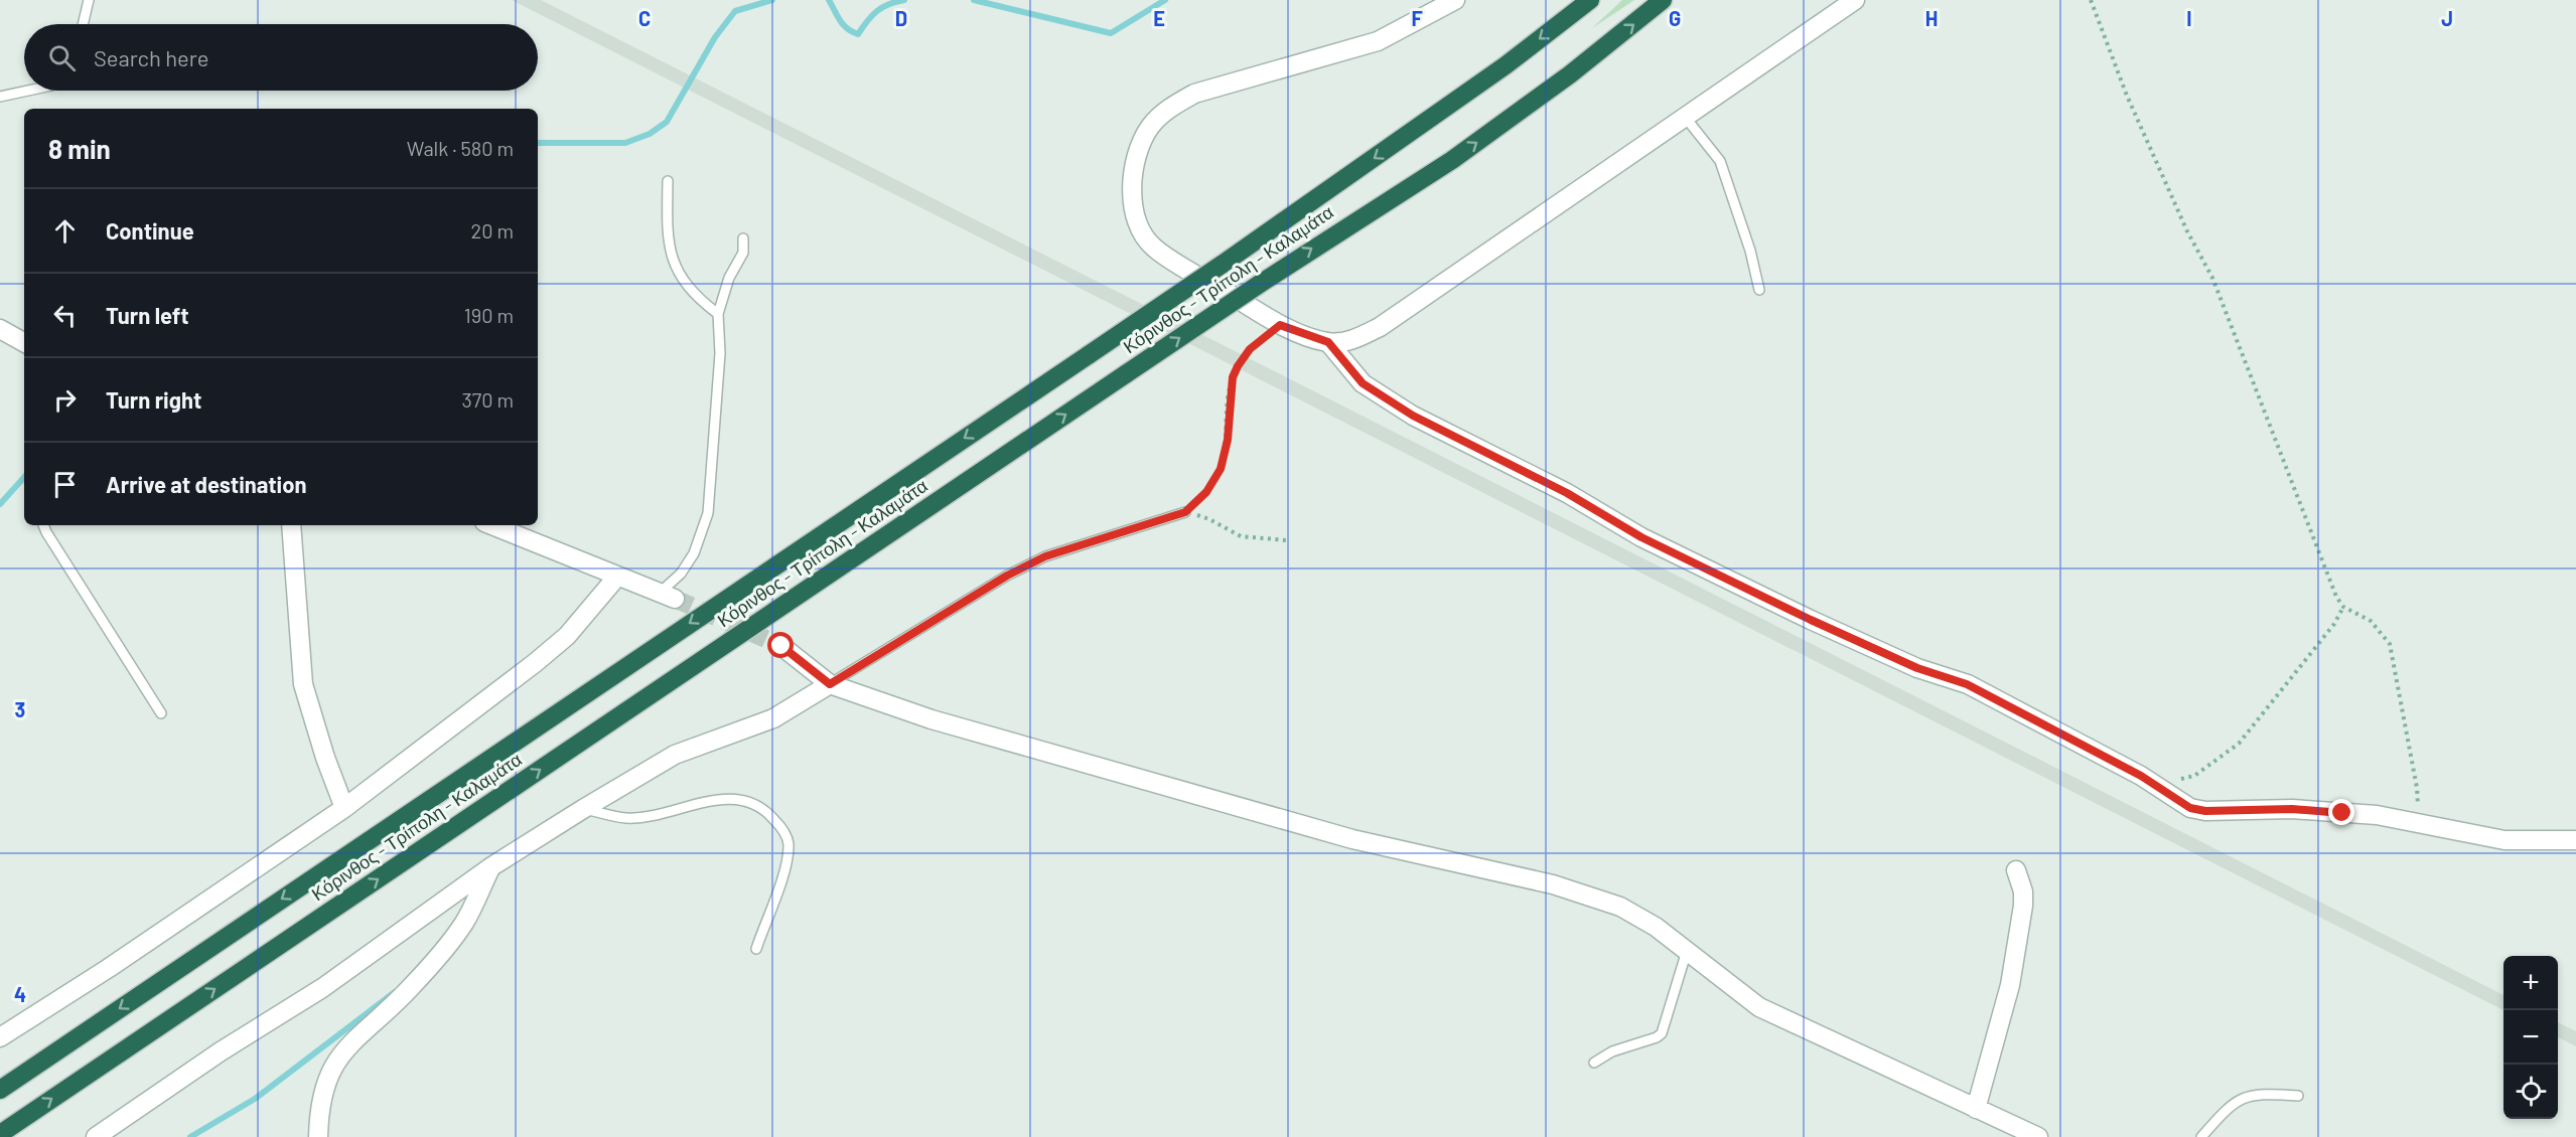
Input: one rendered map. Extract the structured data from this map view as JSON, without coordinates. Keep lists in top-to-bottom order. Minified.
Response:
{"streets":{"highway":["Κόρινθος - Τρίπολη - Καλαμάτα"]},"page":{"search":"Search here","heading":["8 min","Walk · 580 m"],"list":[["Continue","20 m"],["Turn left","190 m"],["Turn right","370 m"],"Arrive at destination"],"map_buttons":["+","−"]},"grid":{"columns":["C","D","E","F","G","H","I","J"],"rows":["3","4"]}}
